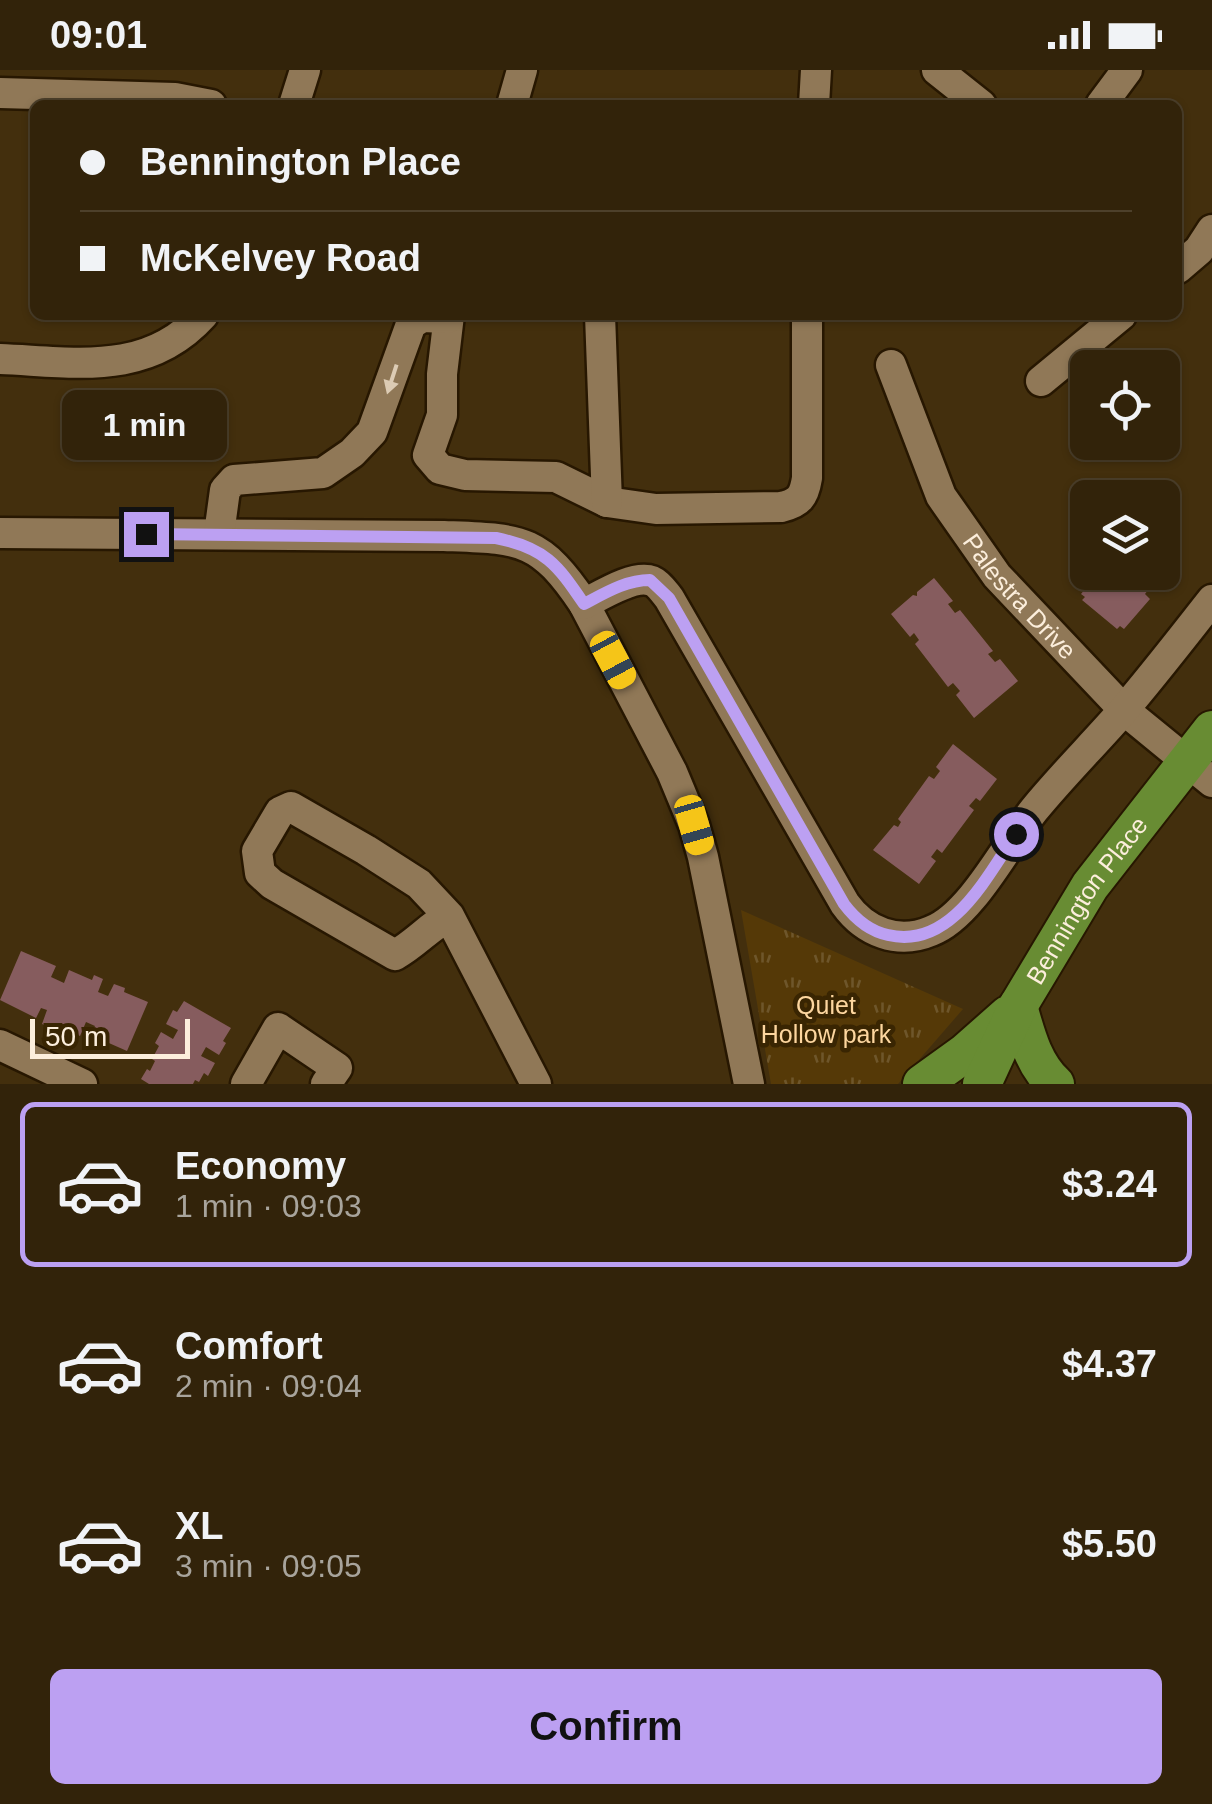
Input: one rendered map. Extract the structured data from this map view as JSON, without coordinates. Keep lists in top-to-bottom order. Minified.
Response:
{"streets":{"main road":["Bennington Place"],"street":["Palestra Drive"]},"crossings":[["Palestra Drive","Bennington Place"]],"parks":["Quiet Hollow park"],"scale_bar":"50 m","page":{"status":"09:01","banner":["Bennington Place","McKelvey Road"],"bubble":"1 min","scale":"50 m","list":[{"name":"Economy","note":"1 min · 09:03","value":"$3.24"},{"name":"Comfort","note":"2 min · 09:04","value":"$4.37"},{"name":"XL","note":"3 min · 09:05","value":"$5.50"}],"buttons":"Confirm"}}
